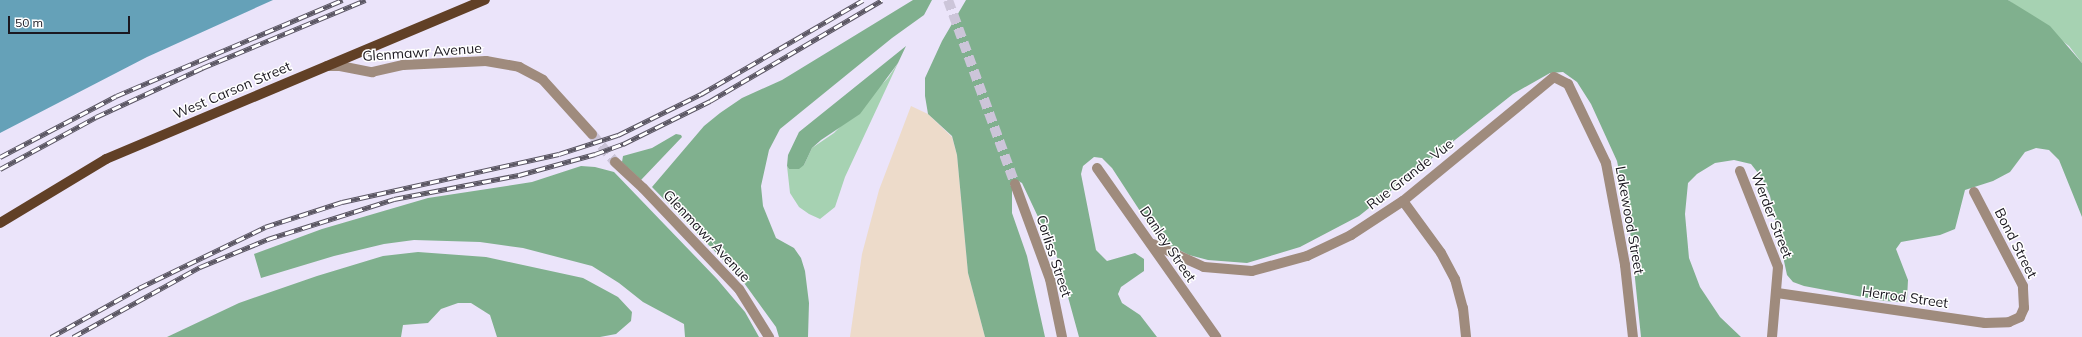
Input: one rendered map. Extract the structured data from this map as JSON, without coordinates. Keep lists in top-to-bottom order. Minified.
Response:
{"streets":{"main road":["West Carson Street"],"street":["Glenmawr Avenue","Rue Grande Vue","Werder Street","Lakewood Street","Bond Street","Danley Street","Corliss Street","Herrod Street"]},"crossings":[["Glenmawr Avenue","West Carson Street"],["Rue Grande Vue","Lakewood Street"],["Rue Grande Vue","Danley Street"],["Werder Street","Herrod Street"],["Bond Street","Herrod Street"]],"scale_bar":"50 m"}
